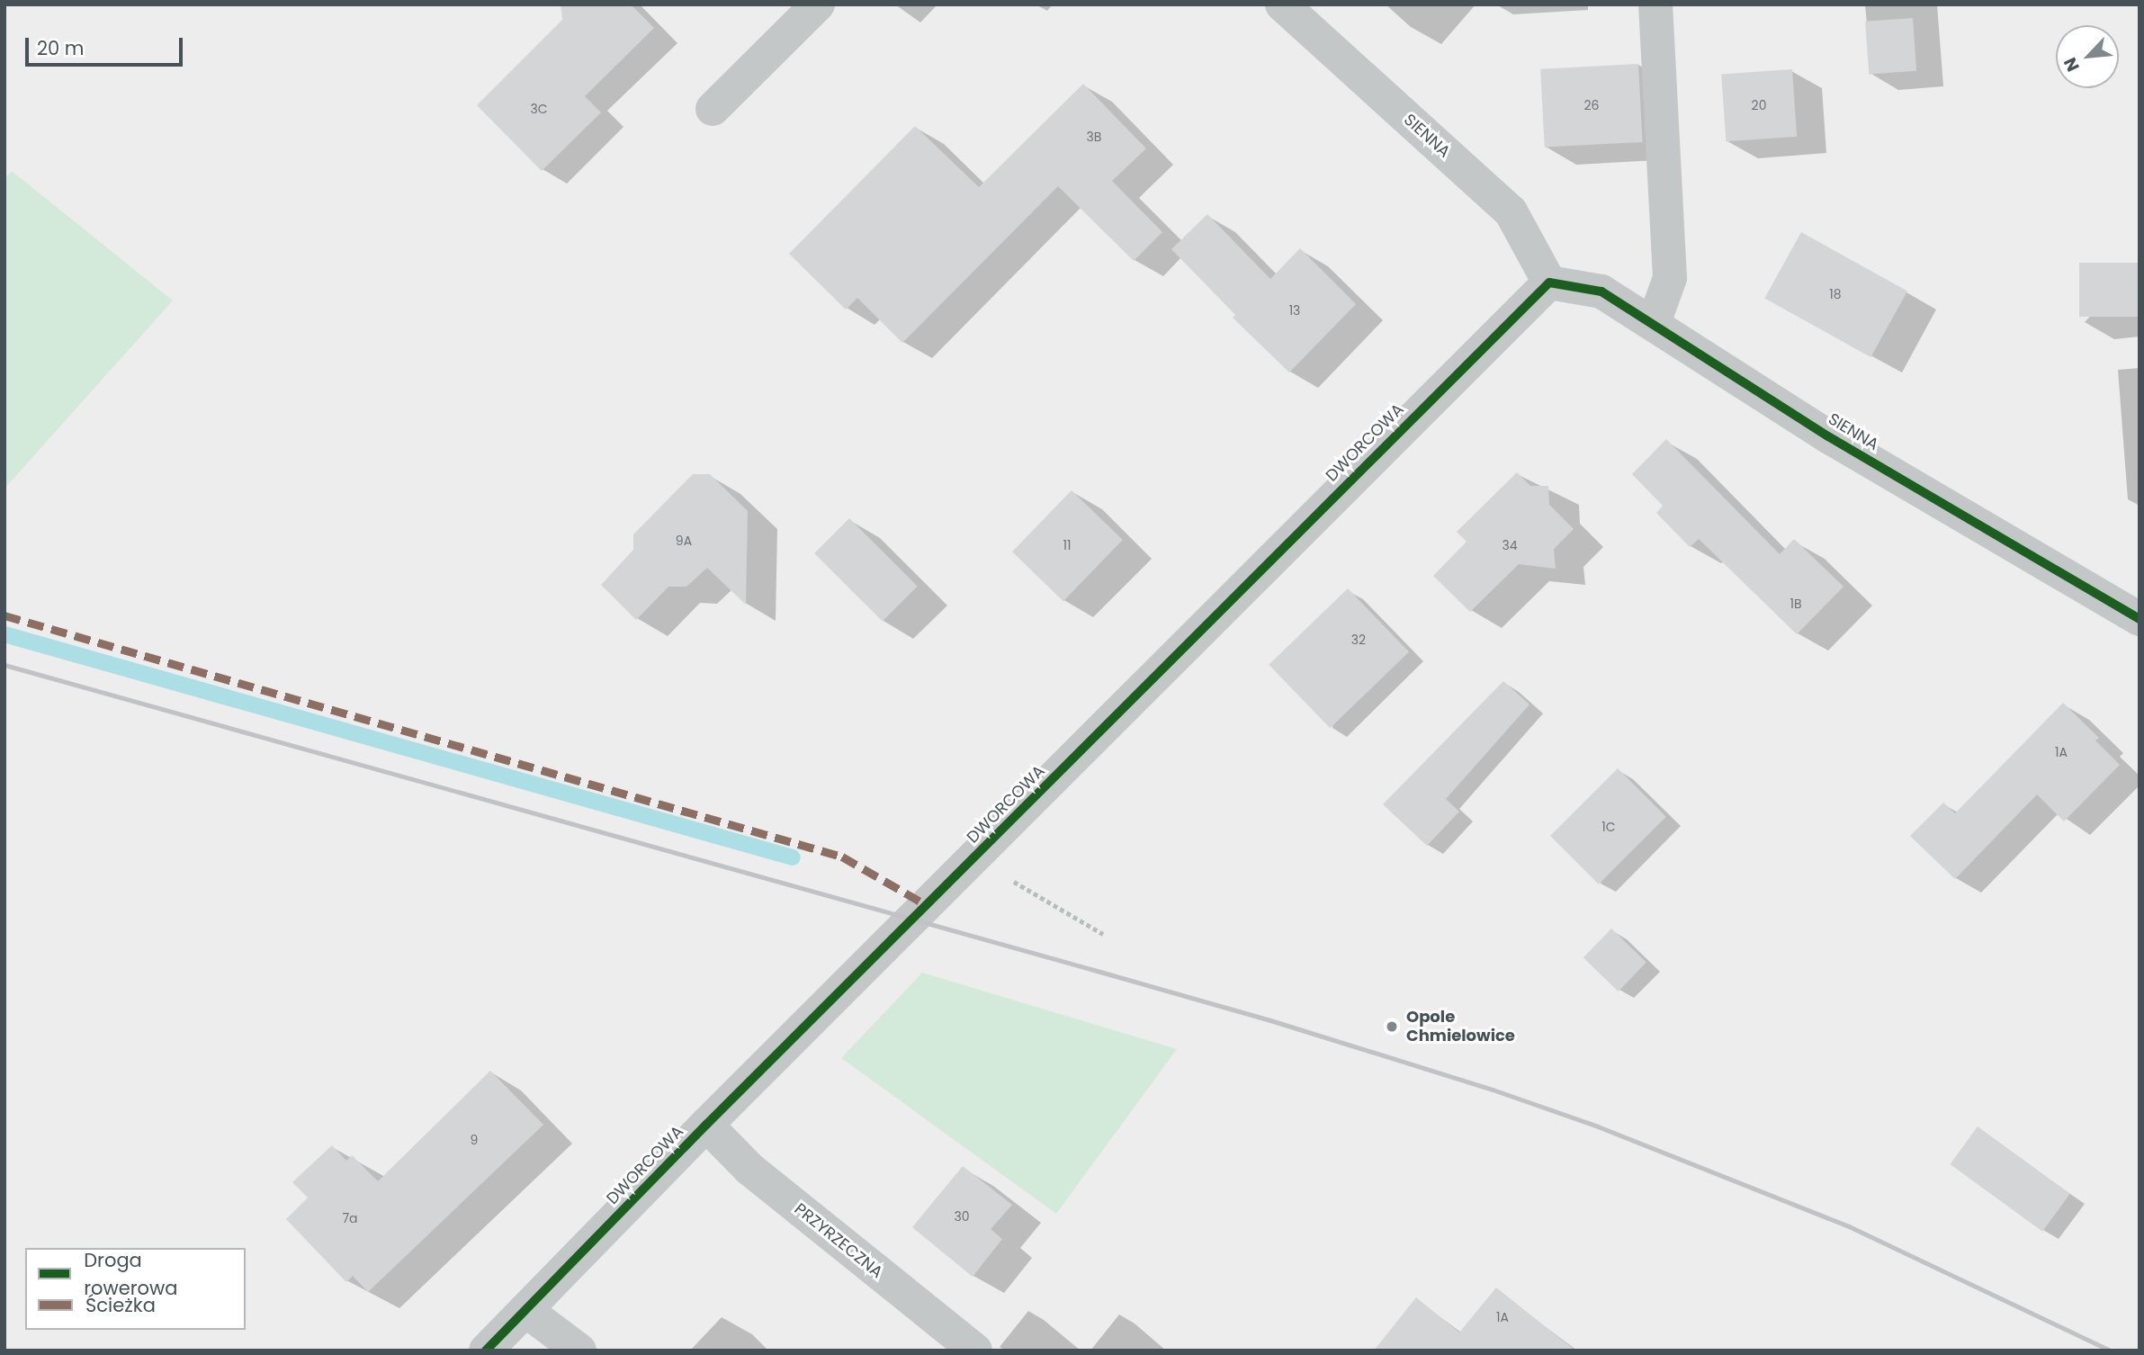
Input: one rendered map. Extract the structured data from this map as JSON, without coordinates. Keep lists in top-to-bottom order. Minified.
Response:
{"streets":{"street":["SIENNA","DWORCOWA","PRZYRZECZNA"]},"crossings":[["SIENNA","DWORCOWA"],["DWORCOWA","PRZYRZECZNA"]],"places":["Opole Chmielowice"],"house_numbers":["26","20","3C","3B","18","13","9A","11","34","1B","32","1A","1C","9","30","7a","1A"],"legend":["Droga rowerowa","Ścieżka"],"scale_bar":"20 m","north":"bottom left"}
